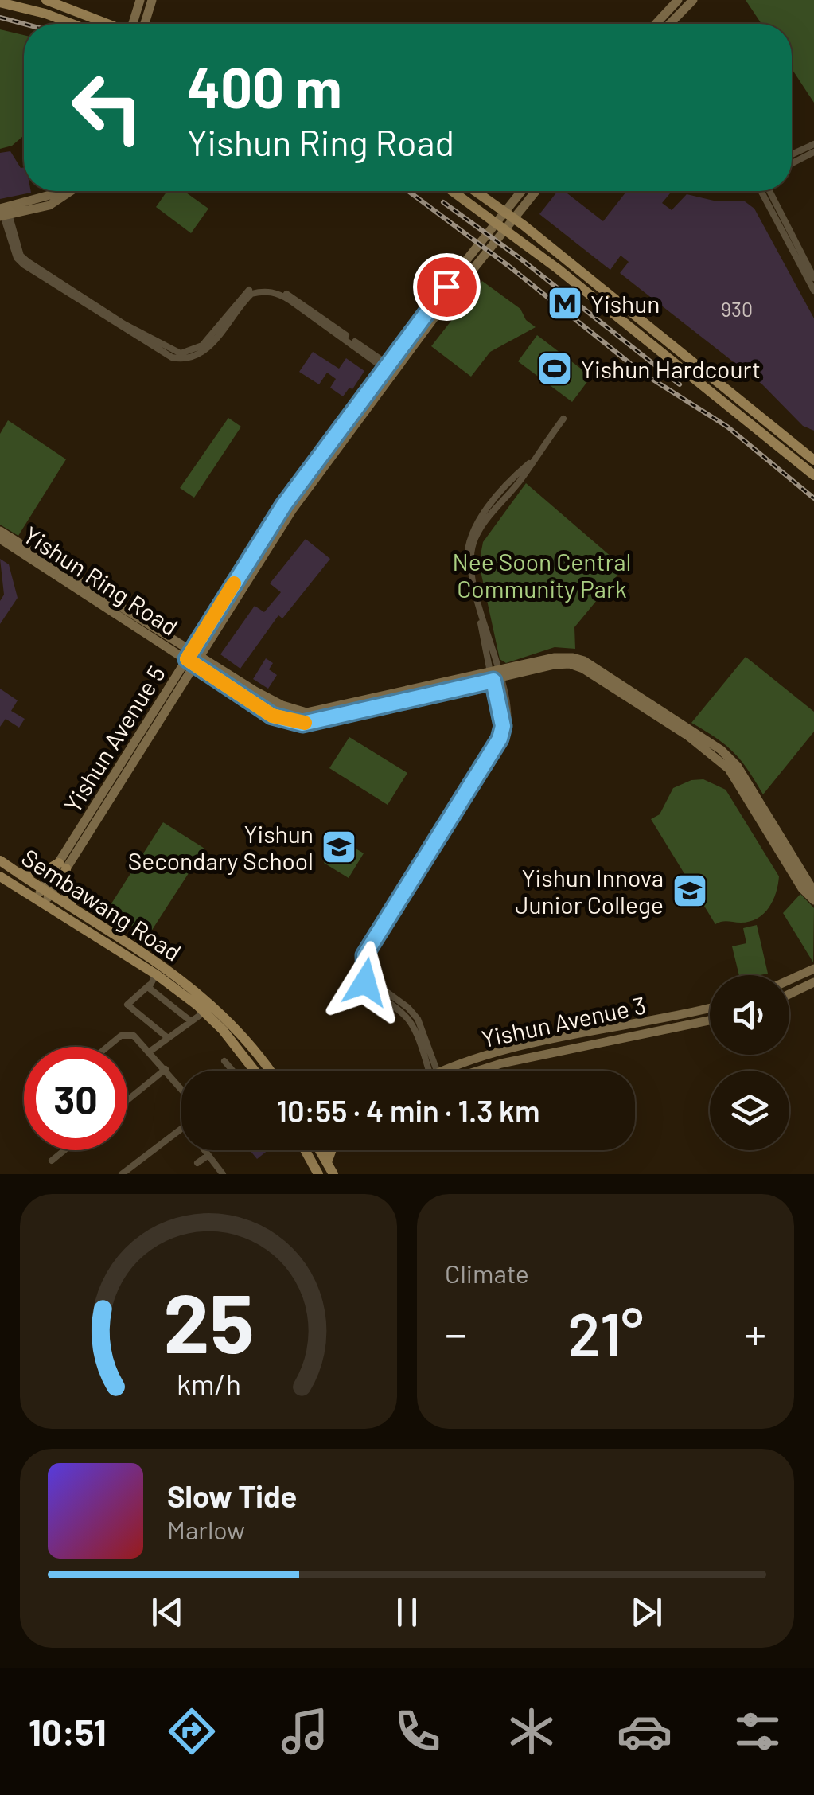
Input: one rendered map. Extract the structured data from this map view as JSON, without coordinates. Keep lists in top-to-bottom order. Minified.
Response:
{"streets":{"main road":["Yishun Ring Road","Yishun Avenue 5","Sembawang Road","Yishun Avenue 3"]},"crossings":[["Yishun Ring Road","Yishun Avenue 5"],["Yishun Avenue 5","Sembawang Road"]],"parks":["Nee Soon Central Community Park"],"places":{"metro station":["Yishun"],"sports":["Yishun Hardcourt"],"school or university":["Yishun Secondary School","Yishun Innova Junior College"]},"house_numbers":["930"],"page":{"turn":["400 m","Yishun Ring Road"],"limit":"30","trip":"10:55 · 4 min · 1.3 km","tile":"Climate","heat":["−","21°","+"],"song":["Slow Tide","Marlow"],"tabs":"10:51","gauge":["25","km/h"]}}
